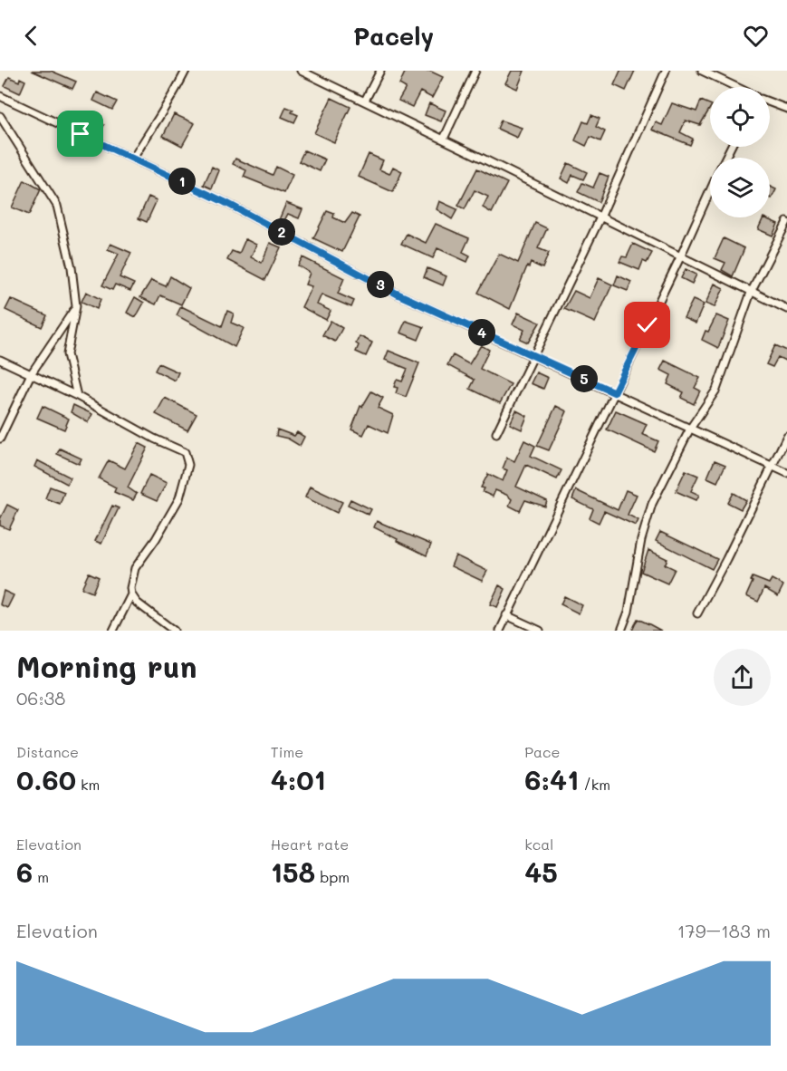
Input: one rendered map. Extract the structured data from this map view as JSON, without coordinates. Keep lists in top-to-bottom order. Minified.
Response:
{"page":{"header":"Pacely","pins":["1","2","3","4","5"],"heading":["Morning run","06:38"],"stats":[["Distance","0.60 km"],["Time","4:01"],["Pace","6:41 /km"],["Elevation","6 m"],["Heart rate","158 bpm"],["kcal","45"]],"chart":["Elevation","179–183 m"]}}
